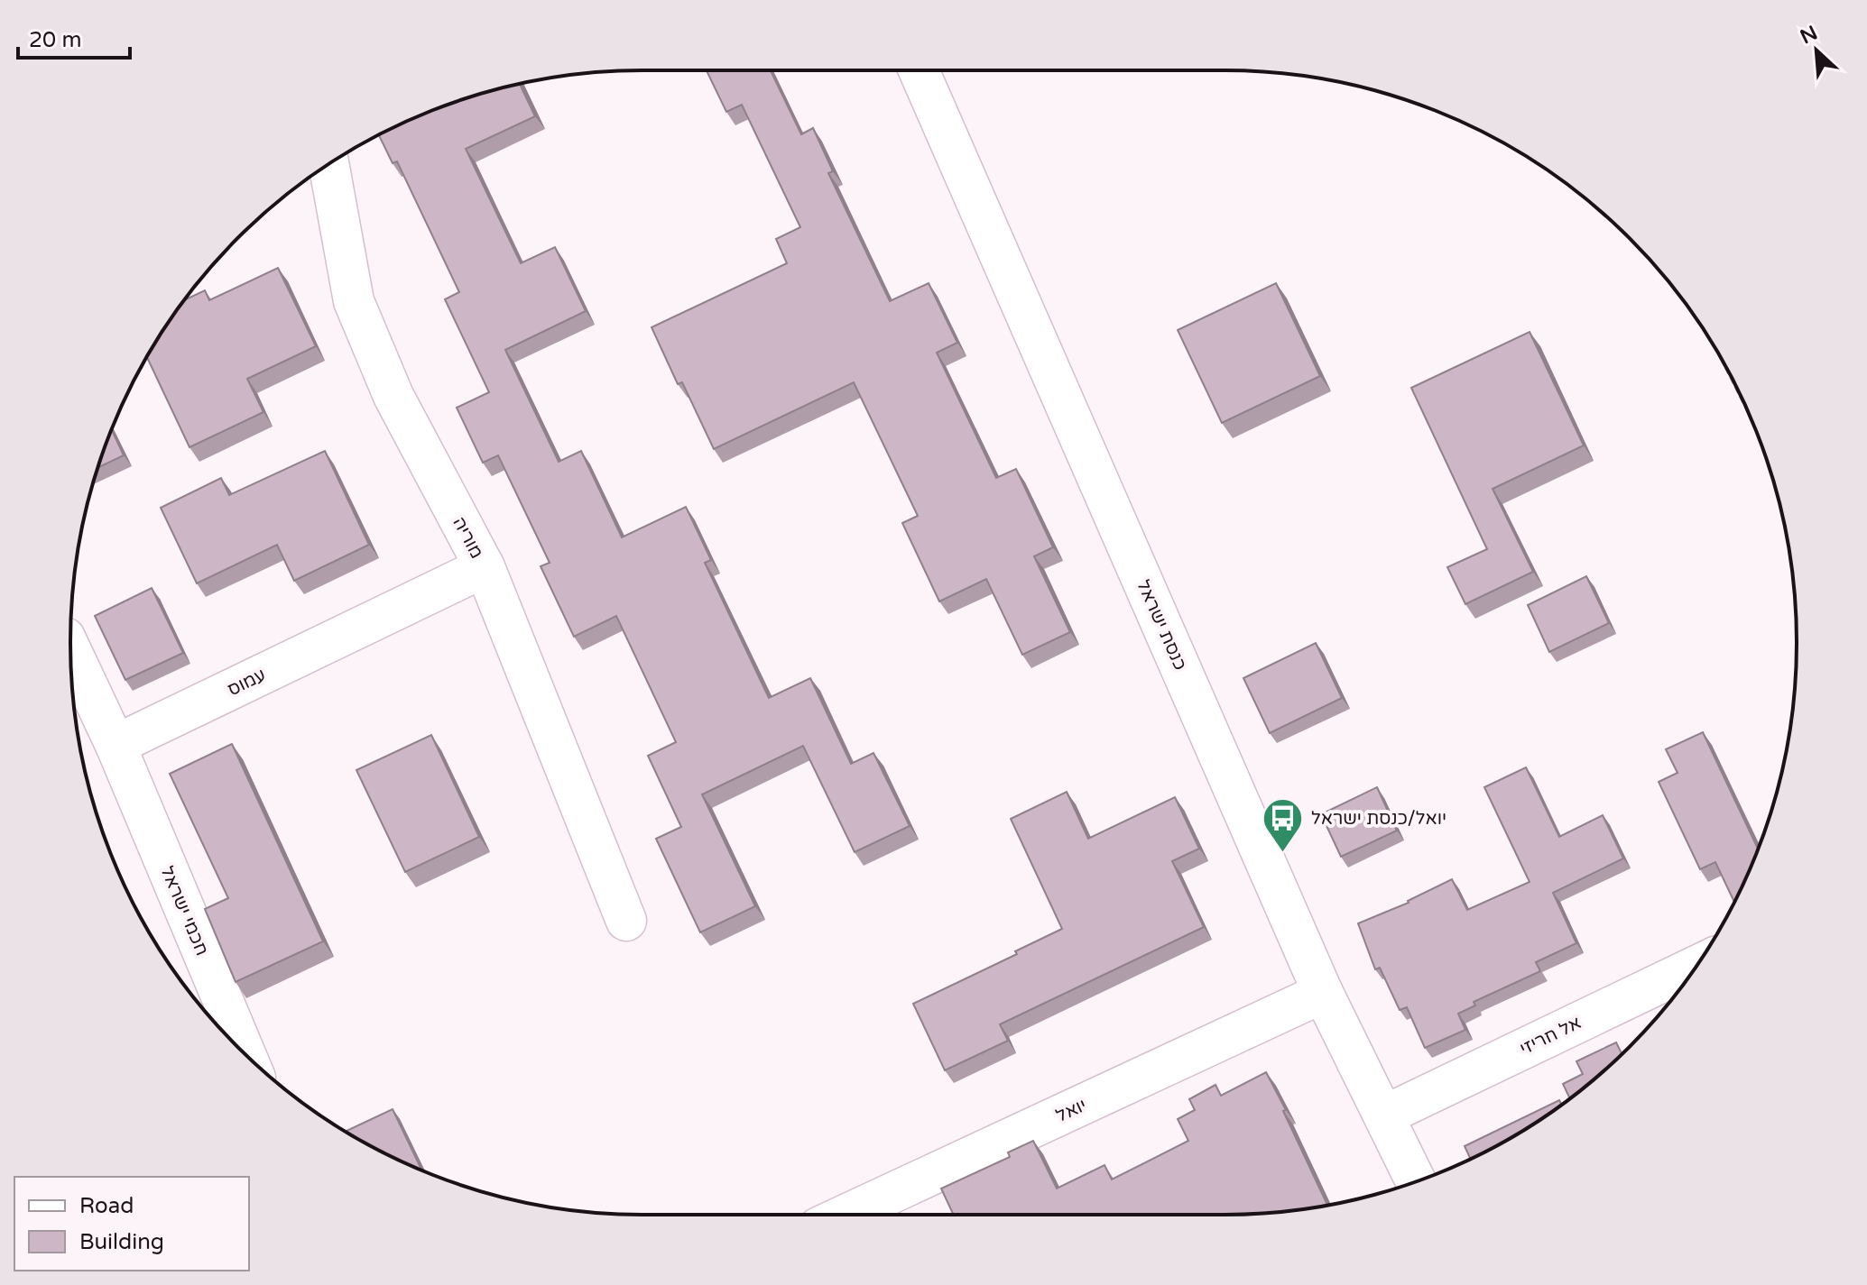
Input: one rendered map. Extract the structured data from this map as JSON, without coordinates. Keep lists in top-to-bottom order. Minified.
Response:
{"streets":{"street":["מוריה","כנסת ישראל","עמוס","חכמי ישראל","אל חריזי","יואל"]},"crossings":[["מוריה","עמוס"],["כנסת ישראל","אל חריזי"],["כנסת ישראל","יואל"],["עמוס","חכמי ישראל"]],"places":{"bus stop":["יואל/כנסת ישראל"]},"legend":["Road","Building"],"scale_bar":"20 m","north":"top left"}
